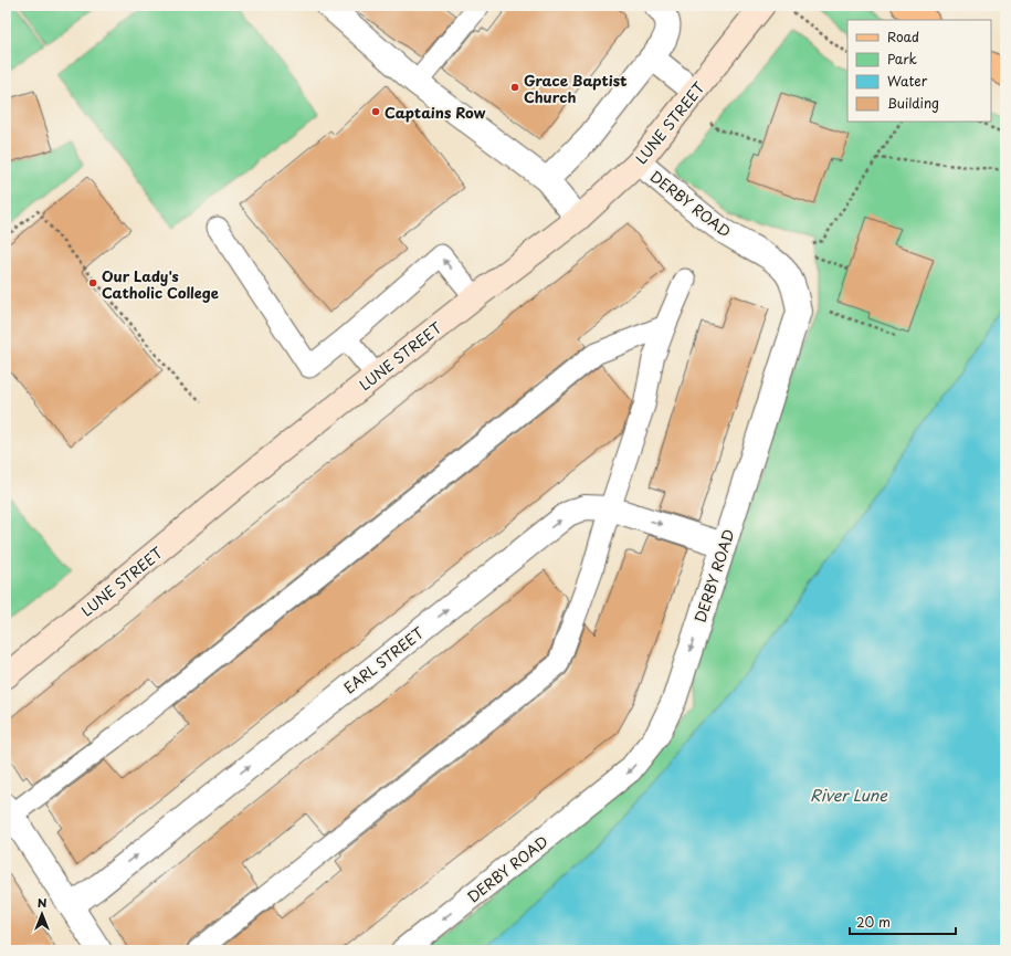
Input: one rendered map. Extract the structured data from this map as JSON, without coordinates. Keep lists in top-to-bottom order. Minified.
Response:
{"streets":{"street":["LUNE STREET","DERBY ROAD","EARL STREET"]},"crossings":[["LUNE STREET","DERBY ROAD"],["DERBY ROAD","EARL STREET"]],"one_way":["DERBY ROAD","EARL STREET"],"water":["River Lune"],"places":["Grace Baptist Church","Captains Row","Our Lady's Catholic College"],"legend":["Road","Park","Water","Building"],"scale_bar":"20 m","north":"top"}
